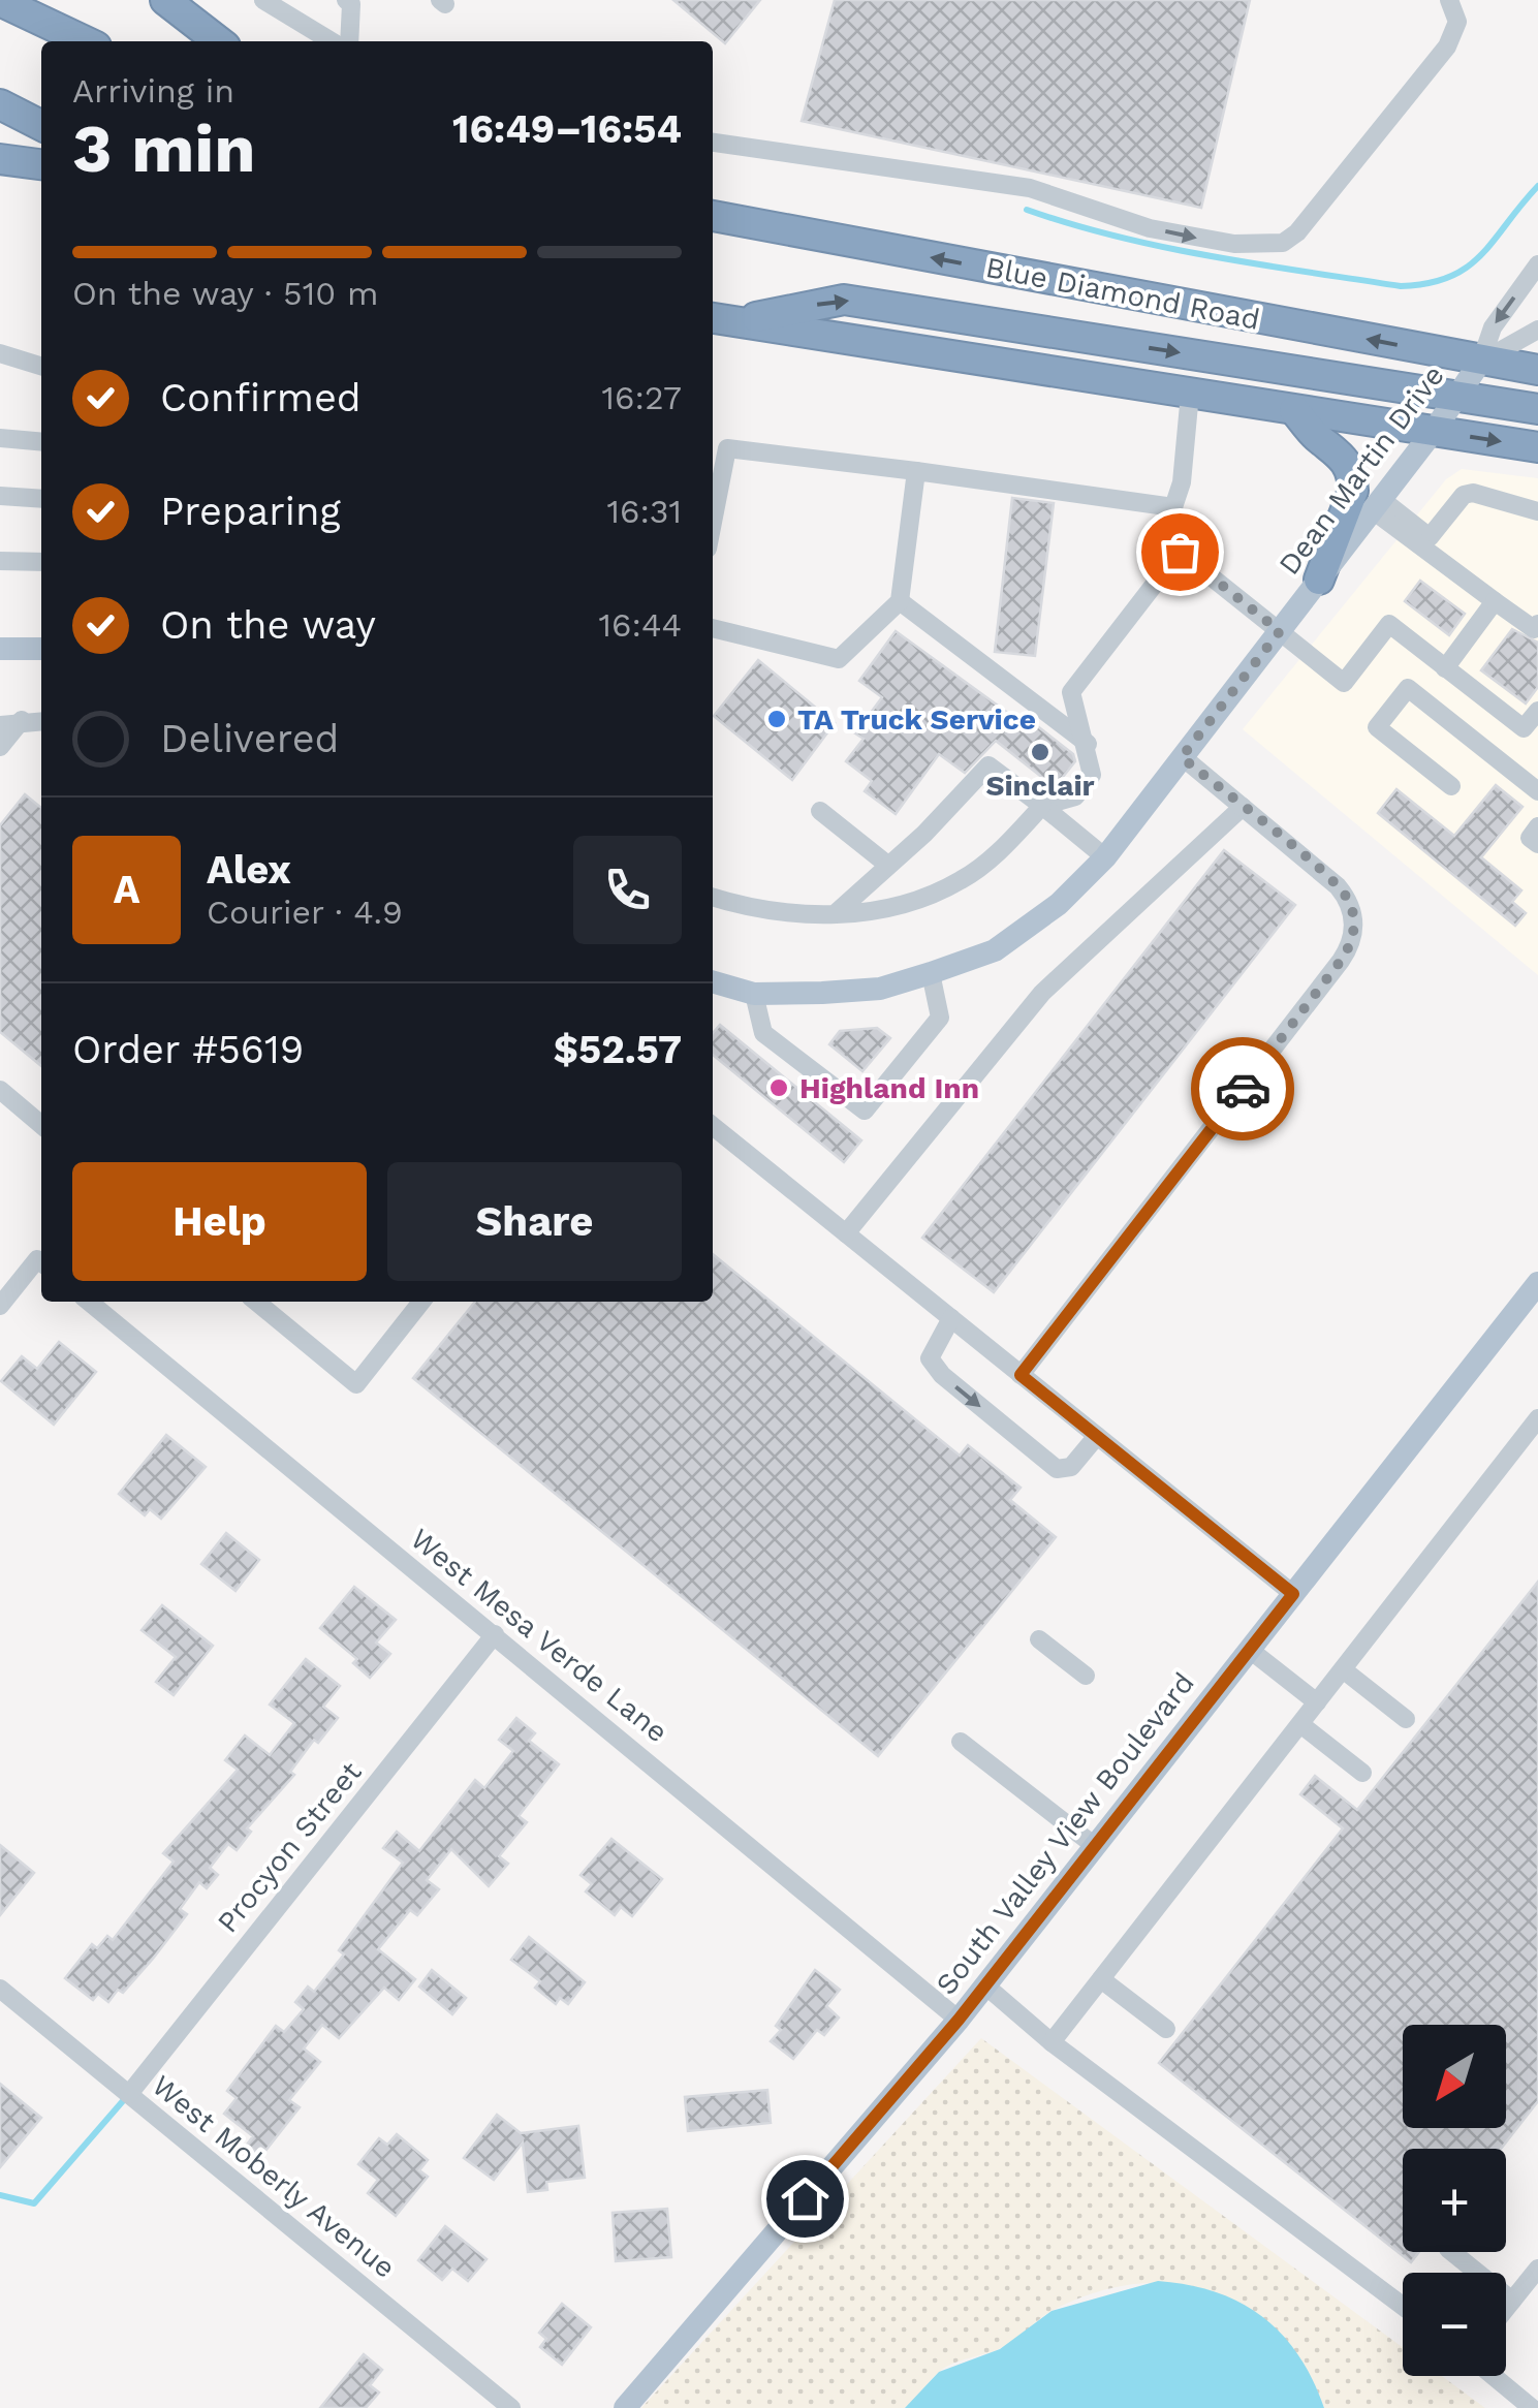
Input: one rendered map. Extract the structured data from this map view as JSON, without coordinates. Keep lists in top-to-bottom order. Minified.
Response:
{"streets":{"highway":["Blue Diamond Road"],"main road":["Dean Martin Drive","South Valley View Boulevard"],"street":["West Mesa Verde Lane","Procyon Street","West Moberly Avenue"]},"crossings":[["Blue Diamond Road","Dean Martin Drive"],["West Mesa Verde Lane","South Valley View Boulevard"],["West Mesa Verde Lane","Procyon Street"],["Procyon Street","West Moberly Avenue"]],"places":["TA Truck Service","Sinclair","Highland Inn"],"north":"bottom left","page":{"heading":["3 min","Arriving in","16:49–16:54"],"panel":["Alex","Courier · 4.9","Order #5619","$52.57"],"bar":"On the way · 510 m","list":[["Confirmed","16:27"],["Preparing","16:31"],["On the way","16:44"],"Delivered"],"round":"A","buttons":["Help","Share"],"map_buttons":["+","−"]}}
